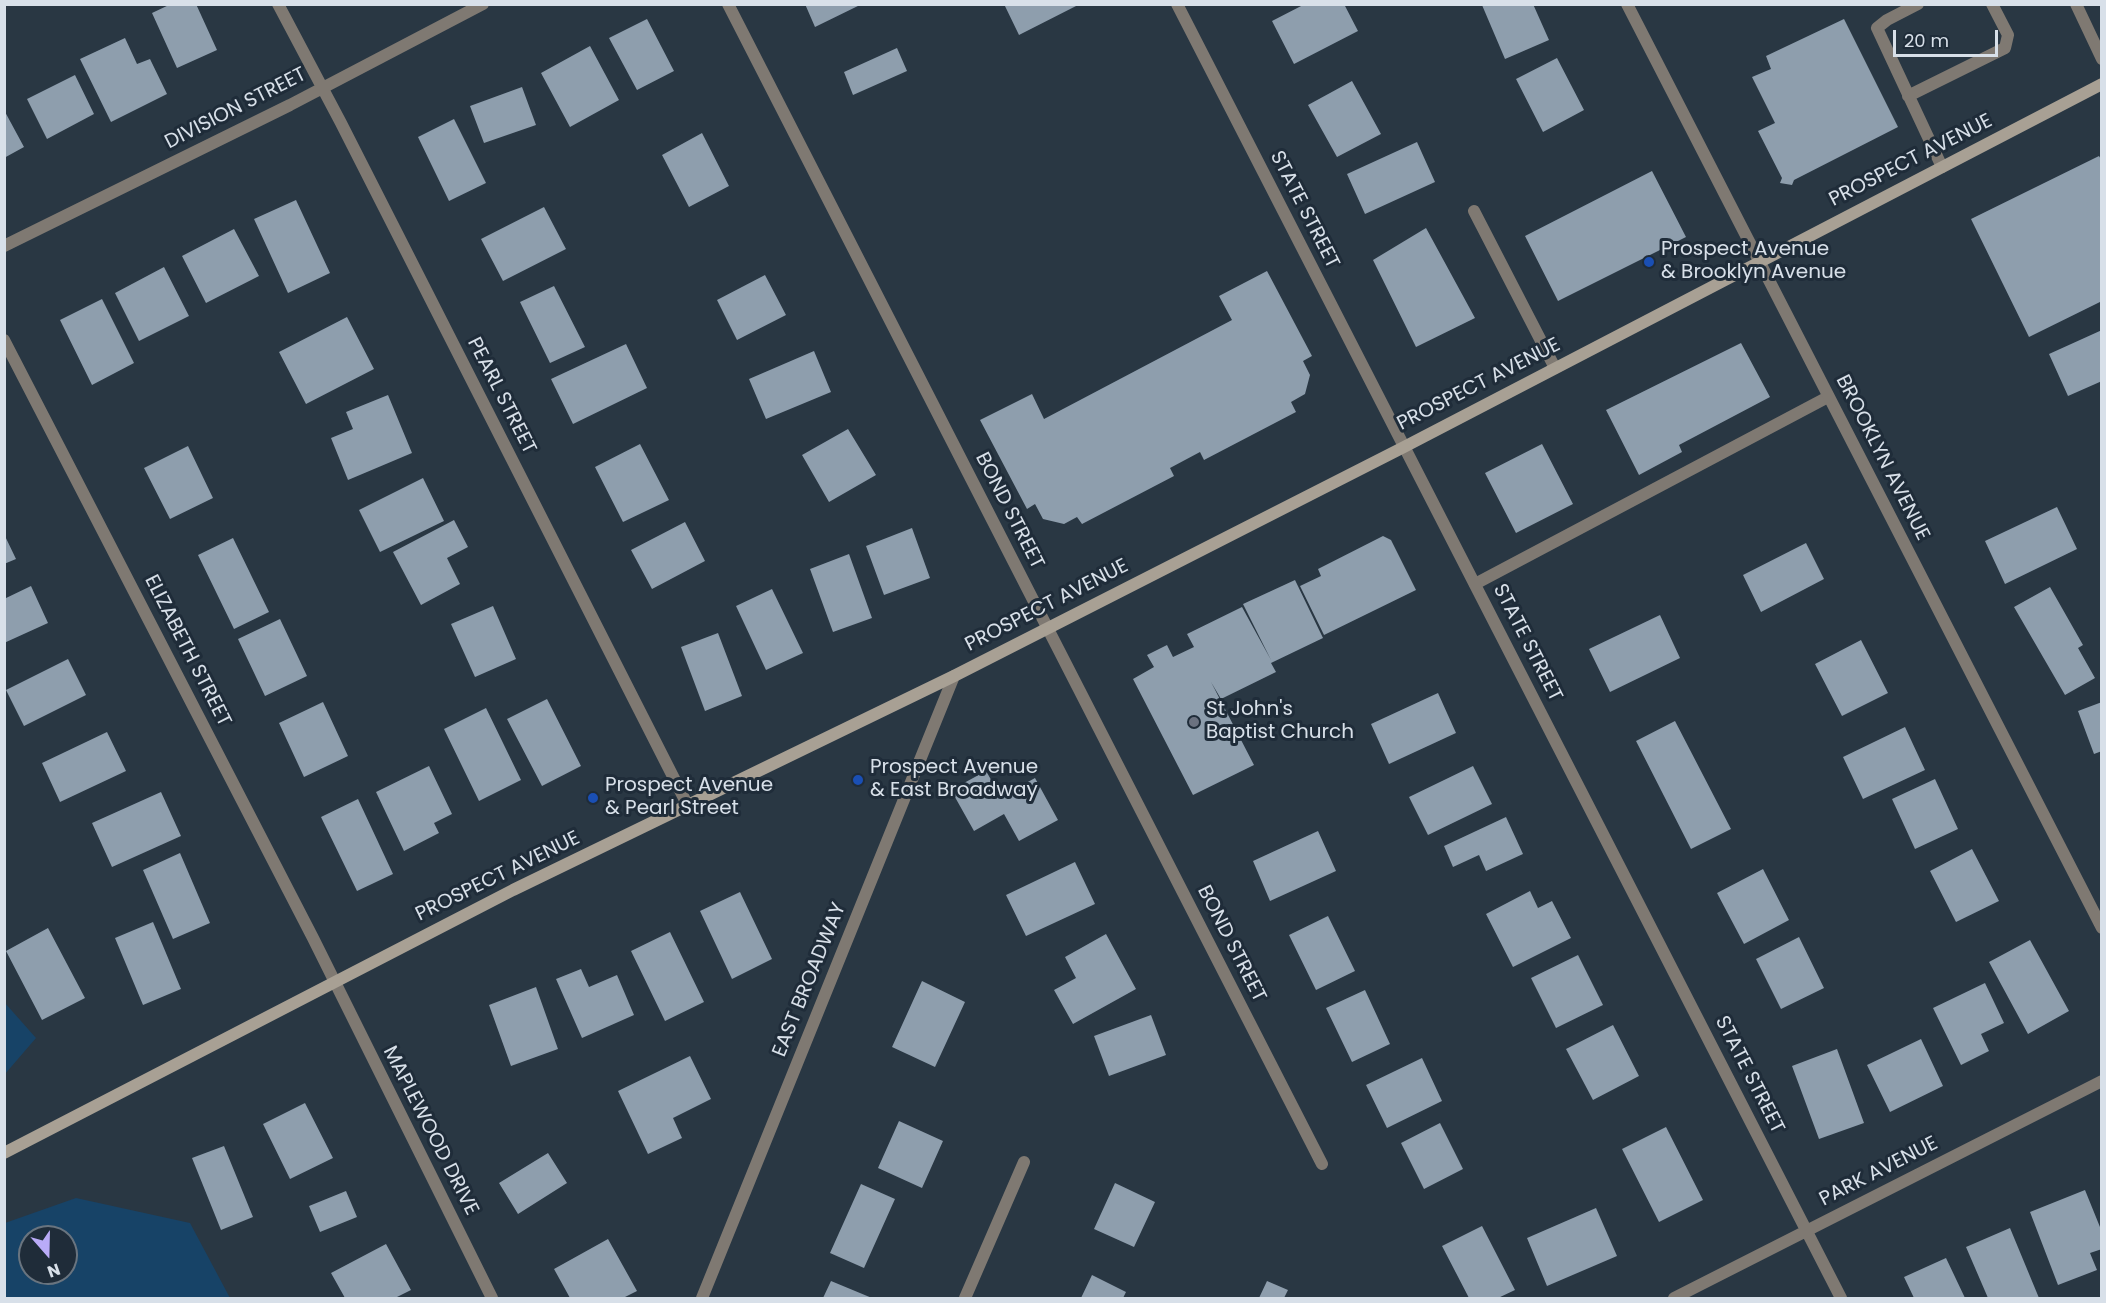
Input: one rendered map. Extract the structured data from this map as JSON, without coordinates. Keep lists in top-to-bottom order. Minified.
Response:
{"streets":{"main road":["PROSPECT AVENUE"],"street":["DIVISION STREET","STATE STREET","PEARL STREET","BROOKLYN AVENUE","BOND STREET","ELIZABETH STREET","EAST BROADWAY","MAPLEWOOD DRIVE","PARK AVENUE"]},"crossings":[["DIVISION STREET","PEARL STREET"],["PROSPECT AVENUE","STATE STREET"],["PROSPECT AVENUE","PEARL STREET"],["PROSPECT AVENUE","BROOKLYN AVENUE"],["PROSPECT AVENUE","BOND STREET"],["PROSPECT AVENUE","ELIZABETH STREET"],["PROSPECT AVENUE","EAST BROADWAY"],["PROSPECT AVENUE","MAPLEWOOD DRIVE"],["STATE STREET","PARK AVENUE"],["ELIZABETH STREET","MAPLEWOOD DRIVE"]],"places":["Prospect Avenue & Brooklyn Avenue","St John's Baptist Church","Prospect Avenue & East Broadway","Prospect Avenue & Pearl Street"],"scale_bar":"20 m","north":"bottom"}
